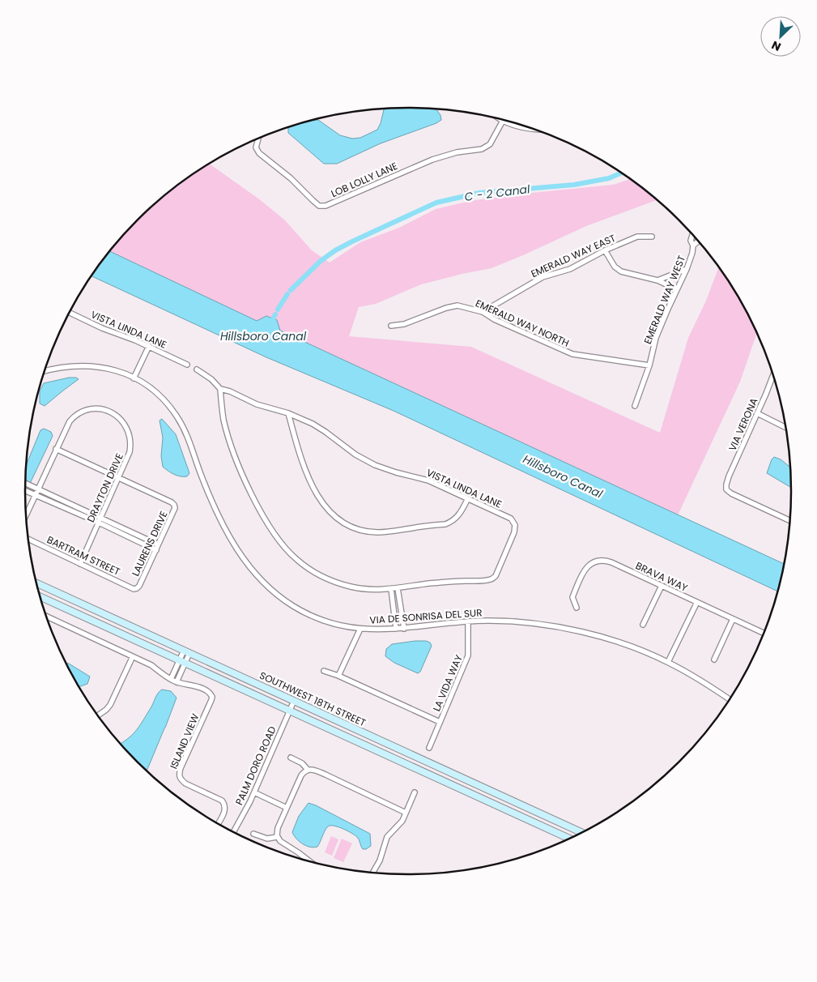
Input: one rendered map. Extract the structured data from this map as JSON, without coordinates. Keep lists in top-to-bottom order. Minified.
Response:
{"streets":{"main road":["SOUTHWEST 18TH STREET"],"street":["LOB LOLLY LANE","EMERALD WAY EAST","EMERALD WAY WEST","EMERALD WAY NORTH","VISTA LINDA LANE","VIA VERONA","DRAYTON DRIVE","LAURENS DRIVE","BARTRAM STREET","BRAVA WAY","VIA DE SONRISA DEL SUR","LA VIDA WAY","ISLAND VIEW","PALM DORO ROAD"]},"crossings":[["EMERALD WAY EAST","EMERALD WAY NORTH"],["EMERALD WAY WEST","EMERALD WAY NORTH"],["DRAYTON DRIVE","LAURENS DRIVE"],["DRAYTON DRIVE","BARTRAM STREET"],["LAURENS DRIVE","BARTRAM STREET"],["VIA DE SONRISA DEL SUR","LA VIDA WAY"],["SOUTHWEST 18TH STREET","PALM DORO ROAD"]],"water":["C - 2 Canal","Hillsboro Canal"],"north":"bottom left"}
